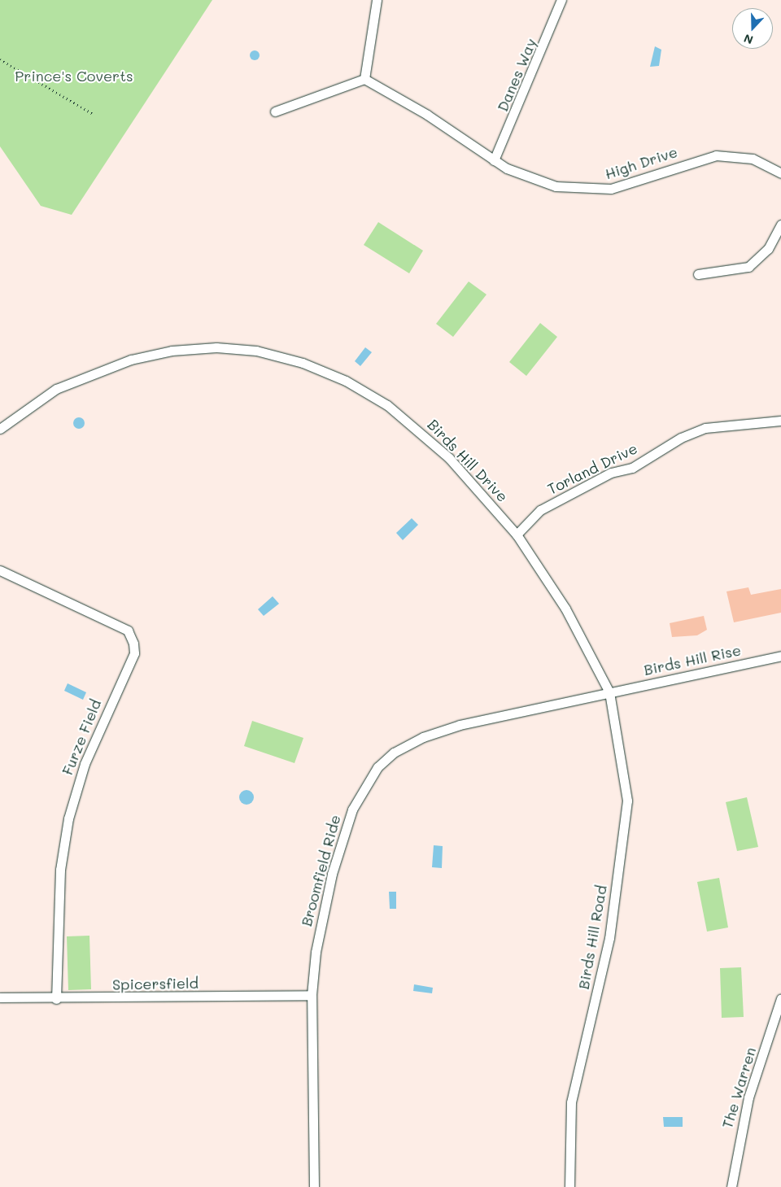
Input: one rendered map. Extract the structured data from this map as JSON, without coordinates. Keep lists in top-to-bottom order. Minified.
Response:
{"streets":{"street":["Danes Way","High Drive","Birds Hill Drive","Torland Drive","Birds Hill Rise","Furze Field","Broomfield Ride","Birds Hill Road","Spicersfield","The Warren"]},"crossings":[["Danes Way","High Drive"],["Birds Hill Drive","Torland Drive"],["Birds Hill Drive","Birds Hill Rise"],["Birds Hill Drive","Broomfield Ride"],["Birds Hill Drive","Birds Hill Road"],["Birds Hill Rise","Broomfield Ride"],["Birds Hill Rise","Birds Hill Road"],["Furze Field","Spicersfield"],["Broomfield Ride","Birds Hill Road"],["Broomfield Ride","Spicersfield"]],"parks":["Prince's Coverts"],"north":"bottom"}
